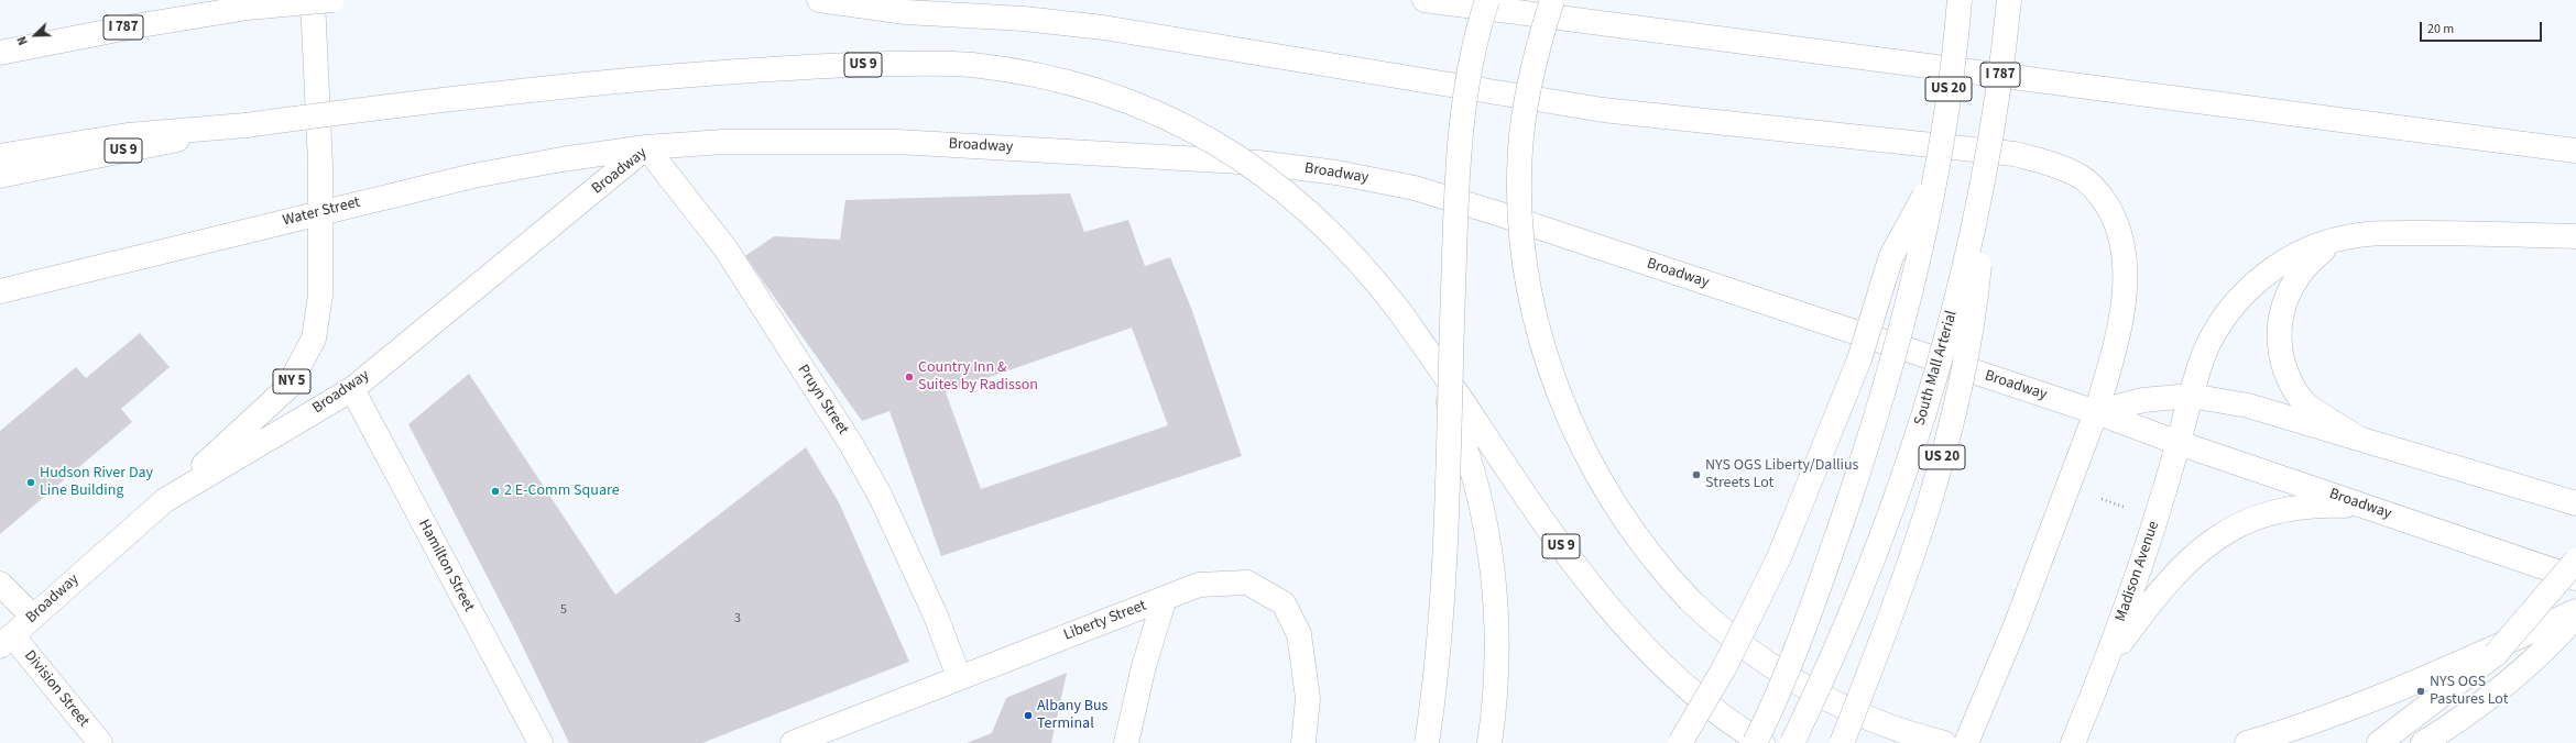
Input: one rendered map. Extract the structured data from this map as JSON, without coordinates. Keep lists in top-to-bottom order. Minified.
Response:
{"streets":{"main road":["I 787","US 9","US 20","Broadway","Water Street","South Mall Arterial","NY 5","Pruyn Street","Hamilton Street","Madison Avenue","Liberty Street","Division Street"]},"crossings":[["US 20","South Mall Arterial"],["Broadway","Water Street"],["Broadway","NY 5"],["Broadway","Pruyn Street"],["Broadway","Hamilton Street"],["Broadway","Madison Avenue"],["Broadway","Division Street"],["Water Street","NY 5"],["Water Street","Pruyn Street"],["Pruyn Street","Liberty Street"]],"places":["Country Inn & Suites by Radisson","NYS OGS Liberty/Dallius Streets Lot","Hudson River Day Line Building","2 E-Comm Square","NYS OGS Pastures Lot","Albany Bus Terminal"],"house_numbers":["5","3"],"scale_bar":"20 m","north":"bottom left"}
